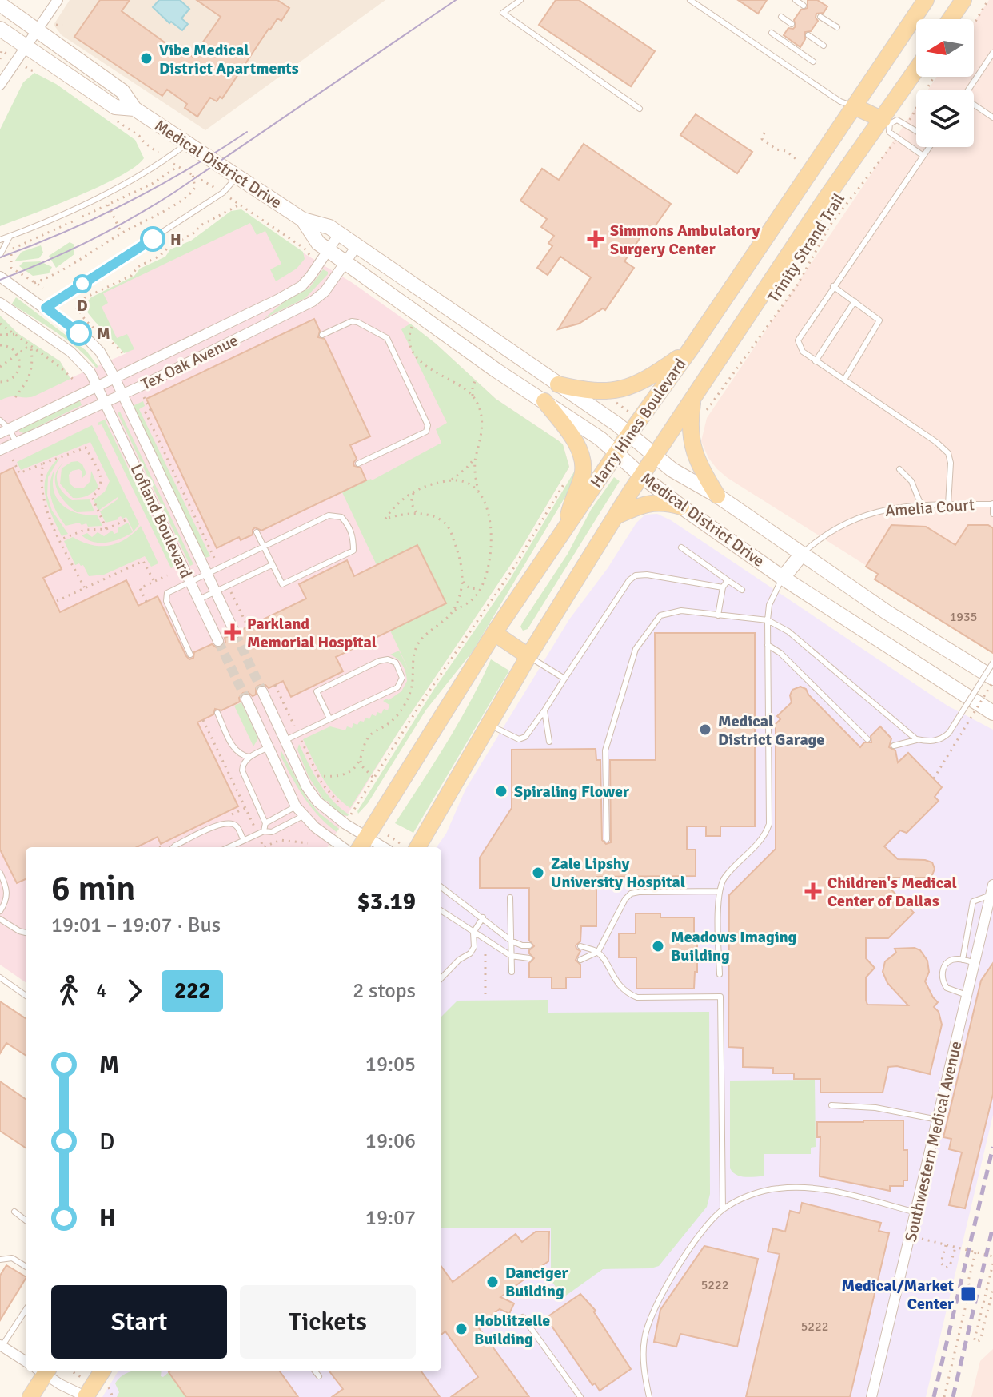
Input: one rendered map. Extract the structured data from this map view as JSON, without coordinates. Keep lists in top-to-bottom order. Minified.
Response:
{"streets":{"main road":["Medical District Drive","Harry Hines Boulevard"],"street":["Tex Oak Avenue","Lofland Boulevard","Southwestern Medical Avenue"],"lane":["Amelia Court"],"path":["Trinity Strand Trail"]},"crossings":[["Medical District Drive","Tex Oak Avenue"],["Medical District Drive","Harry Hines Boulevard"],["Medical District Drive","Amelia Court"],["Tex Oak Avenue","Lofland Boulevard"]],"places":{"other":["Vibe Medical District Apartments","H","D","M","Medical District Garage","Spiraling Flower","Zale Lipshy University Hospital","Meadows Imaging Building","Danciger Building","Hoblitzelle Building"],"health":["Simmons Ambulatory Surgery Center","Parkland Memorial Hospital","Children's Medical Center of Dallas"],"transit":["Medical/Market Center"]},"lines":["bus line 222"],"house_numbers":["1935","5222","5222"],"north":"left","page":{"heading":["6 min","19:01 – 19:07 · Bus","$3.19"],"legs":["4","222","2 stops"],"list":[{"name":"M","value":"19:05"},{"name":"D","value":"19:06"},{"name":"H","value":"19:07"}],"buttons":["Start","Tickets"]}}
